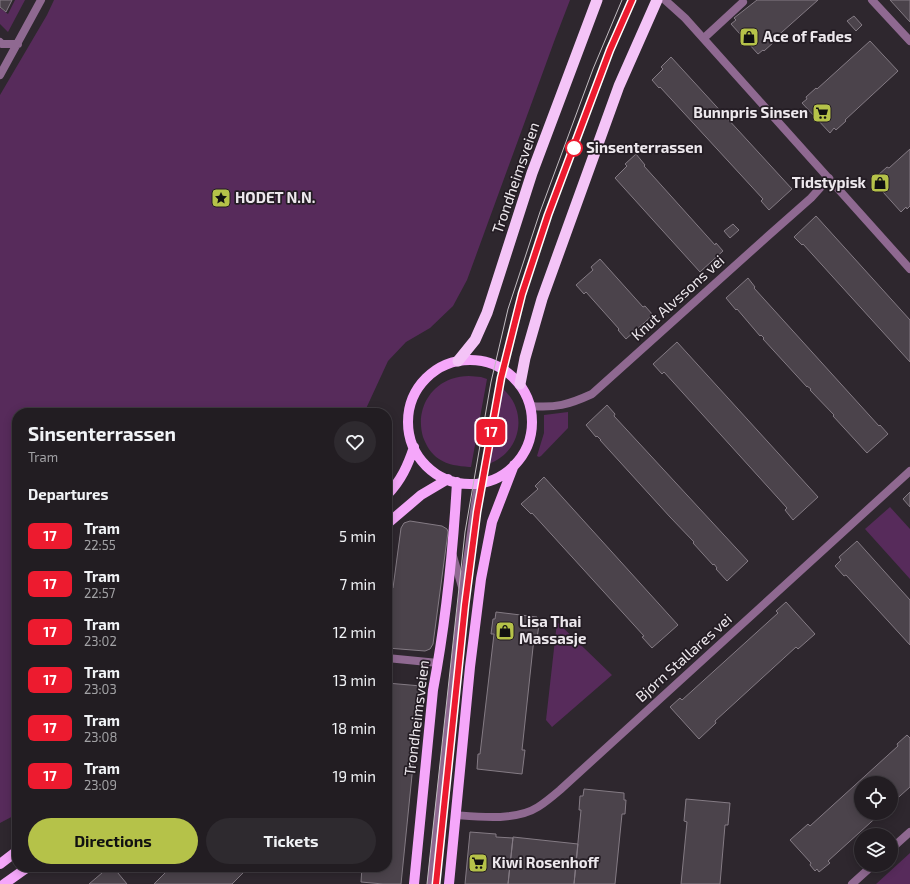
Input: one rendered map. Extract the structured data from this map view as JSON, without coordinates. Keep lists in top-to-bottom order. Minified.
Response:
{"streets":{"highway":["Trondheimsveien"],"street":["Knut Alvssons vei","Bjørn Stallares vei"]},"crossings":[["Trondheimsveien","Knut Alvssons vei"]],"places":{"shop":["Ace of Fades","Tidstypisk","Lisa Thai Massasje"],"supermarket":["Bunnpris Sinsen","Kiwi Rosenhoff"],"other":["Sinsenterrassen"],"place":["HODET N.N."]},"lines":["tram line 17"],"page":{"on_map":"17","heading":[["Sinsenterrassen","Tram"],"Departures"],"list":[{"mark":"17","name":"Tram","note":"22:55","value":"5 min"},{"mark":"17","name":"Tram","note":"22:57","value":"7 min"},{"mark":"17","name":"Tram","note":"23:02","value":"12 min"},{"mark":"17","name":"Tram","note":"23:03","value":"13 min"},{"mark":"17","name":"Tram","note":"23:08","value":"18 min"},{"mark":"17","name":"Tram","note":"23:09","value":"19 min"}],"buttons":["Directions","Tickets"]}}
